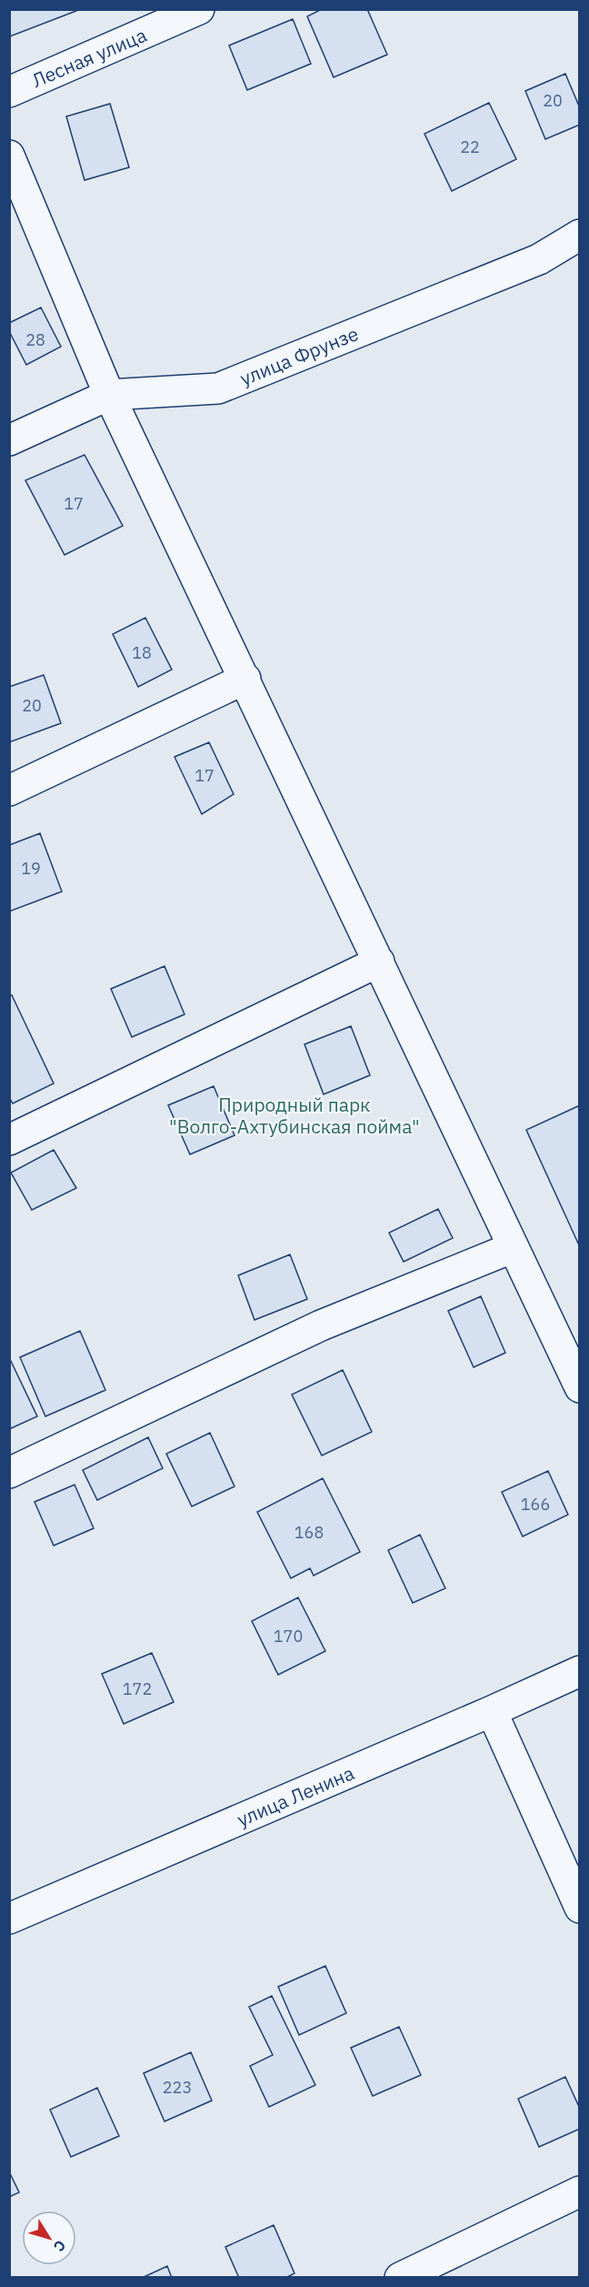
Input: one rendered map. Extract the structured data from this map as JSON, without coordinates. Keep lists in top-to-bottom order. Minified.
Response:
{"streets":{"street":["Лесная улица","улица Фрунзе","улица Ленина"]},"parks":["Природный парк \"Волго-Ахтубинская пойма\""],"house_numbers":["20","22","28","17","18","20","17","19","166","168","170","172","223"],"north":"bottom right"}
